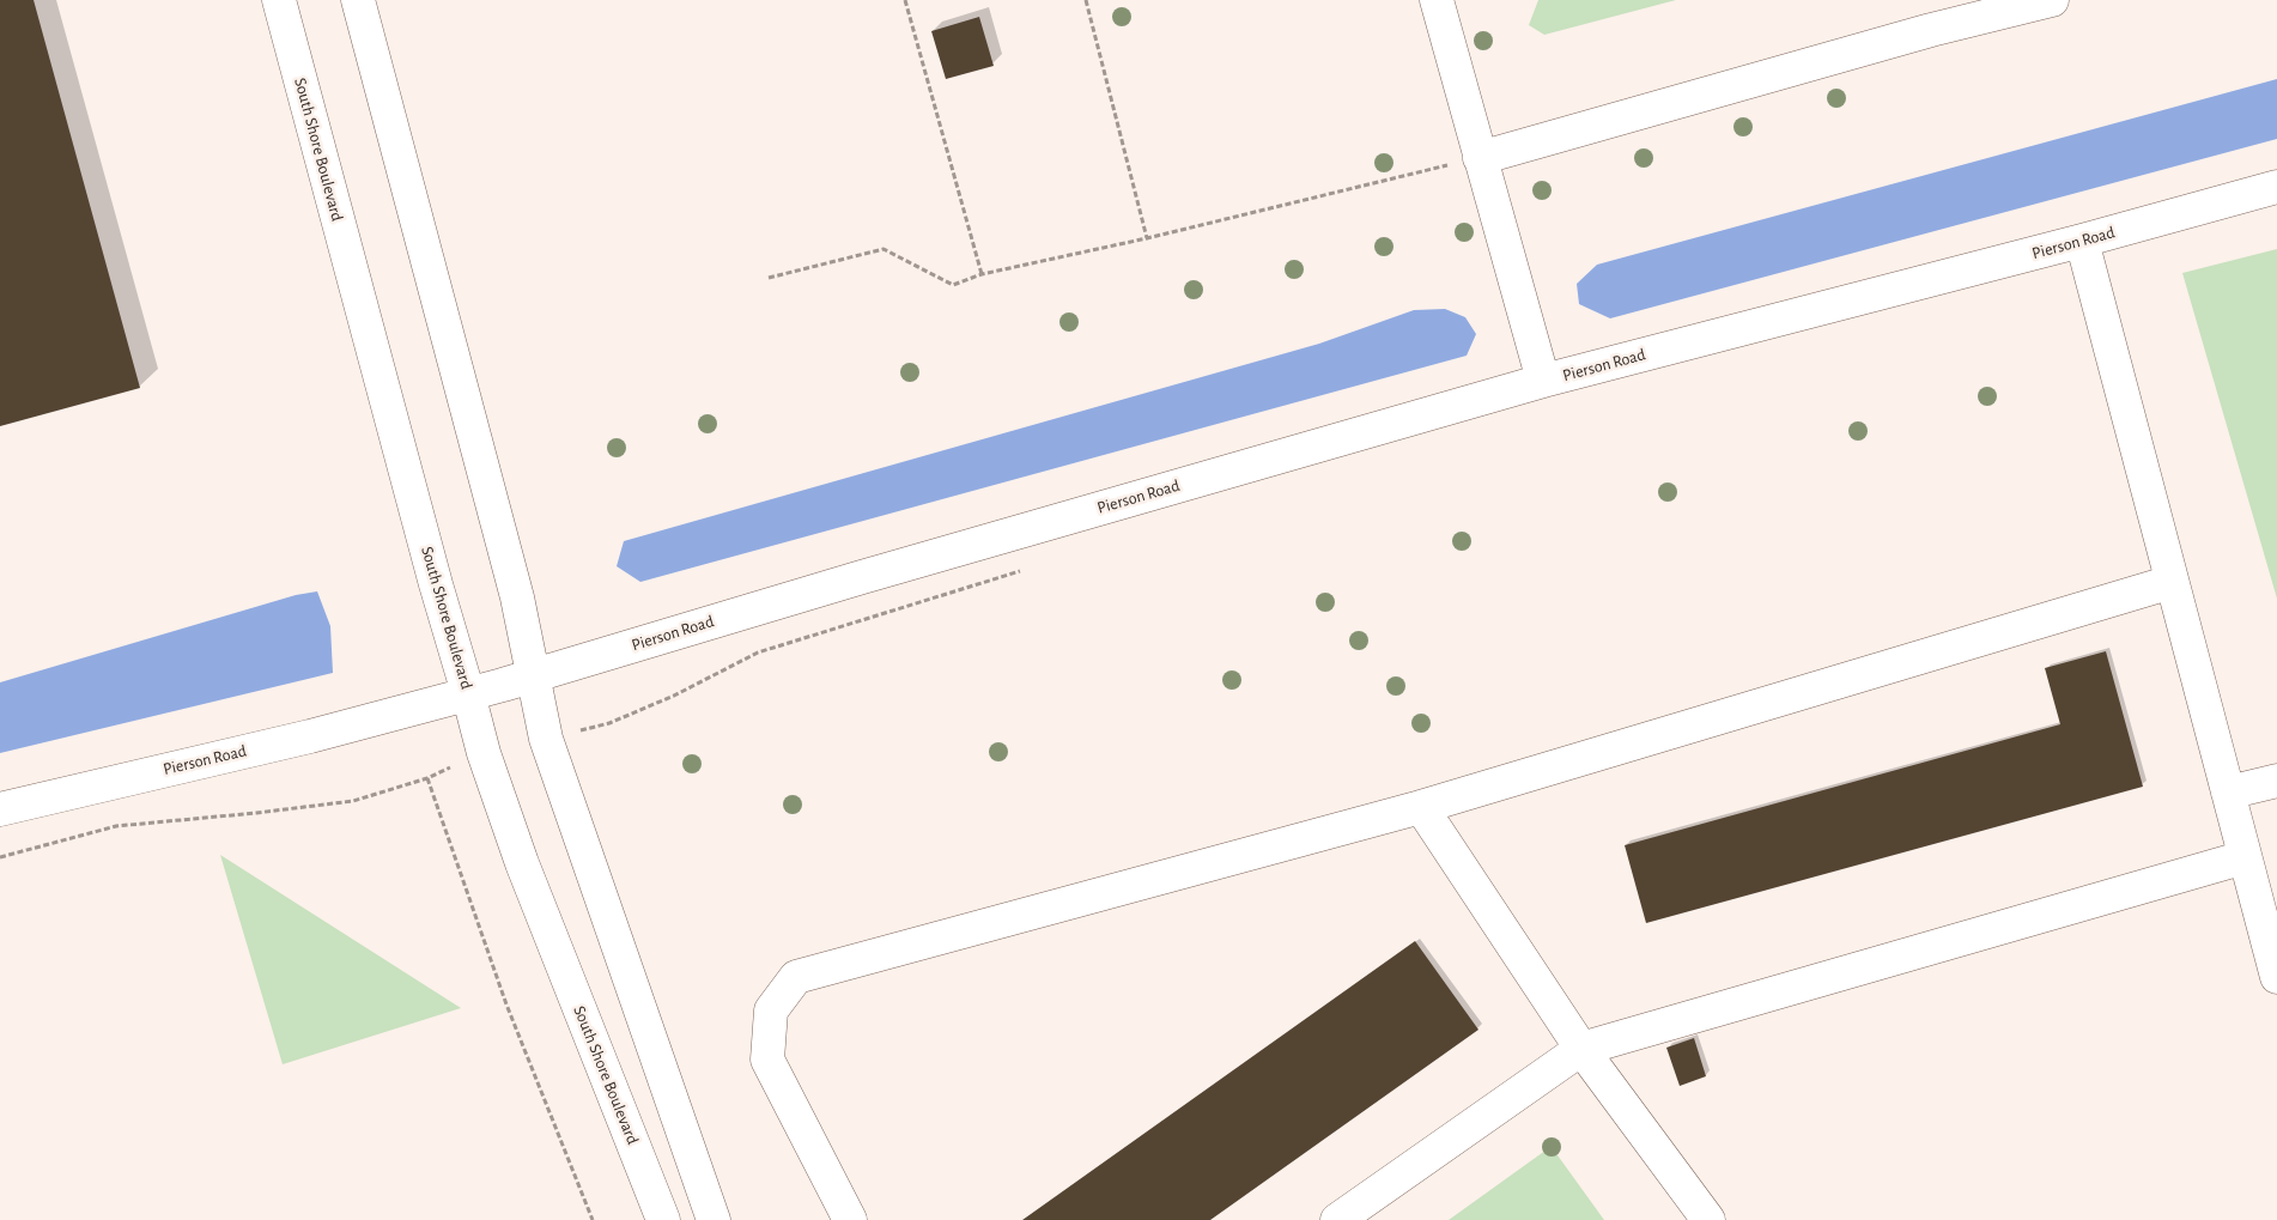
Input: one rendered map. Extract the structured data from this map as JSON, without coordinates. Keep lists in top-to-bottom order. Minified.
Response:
{"streets":{"street":["South Shore Boulevard","Pierson Road"]},"crossings":[["South Shore Boulevard","Pierson Road"]]}
